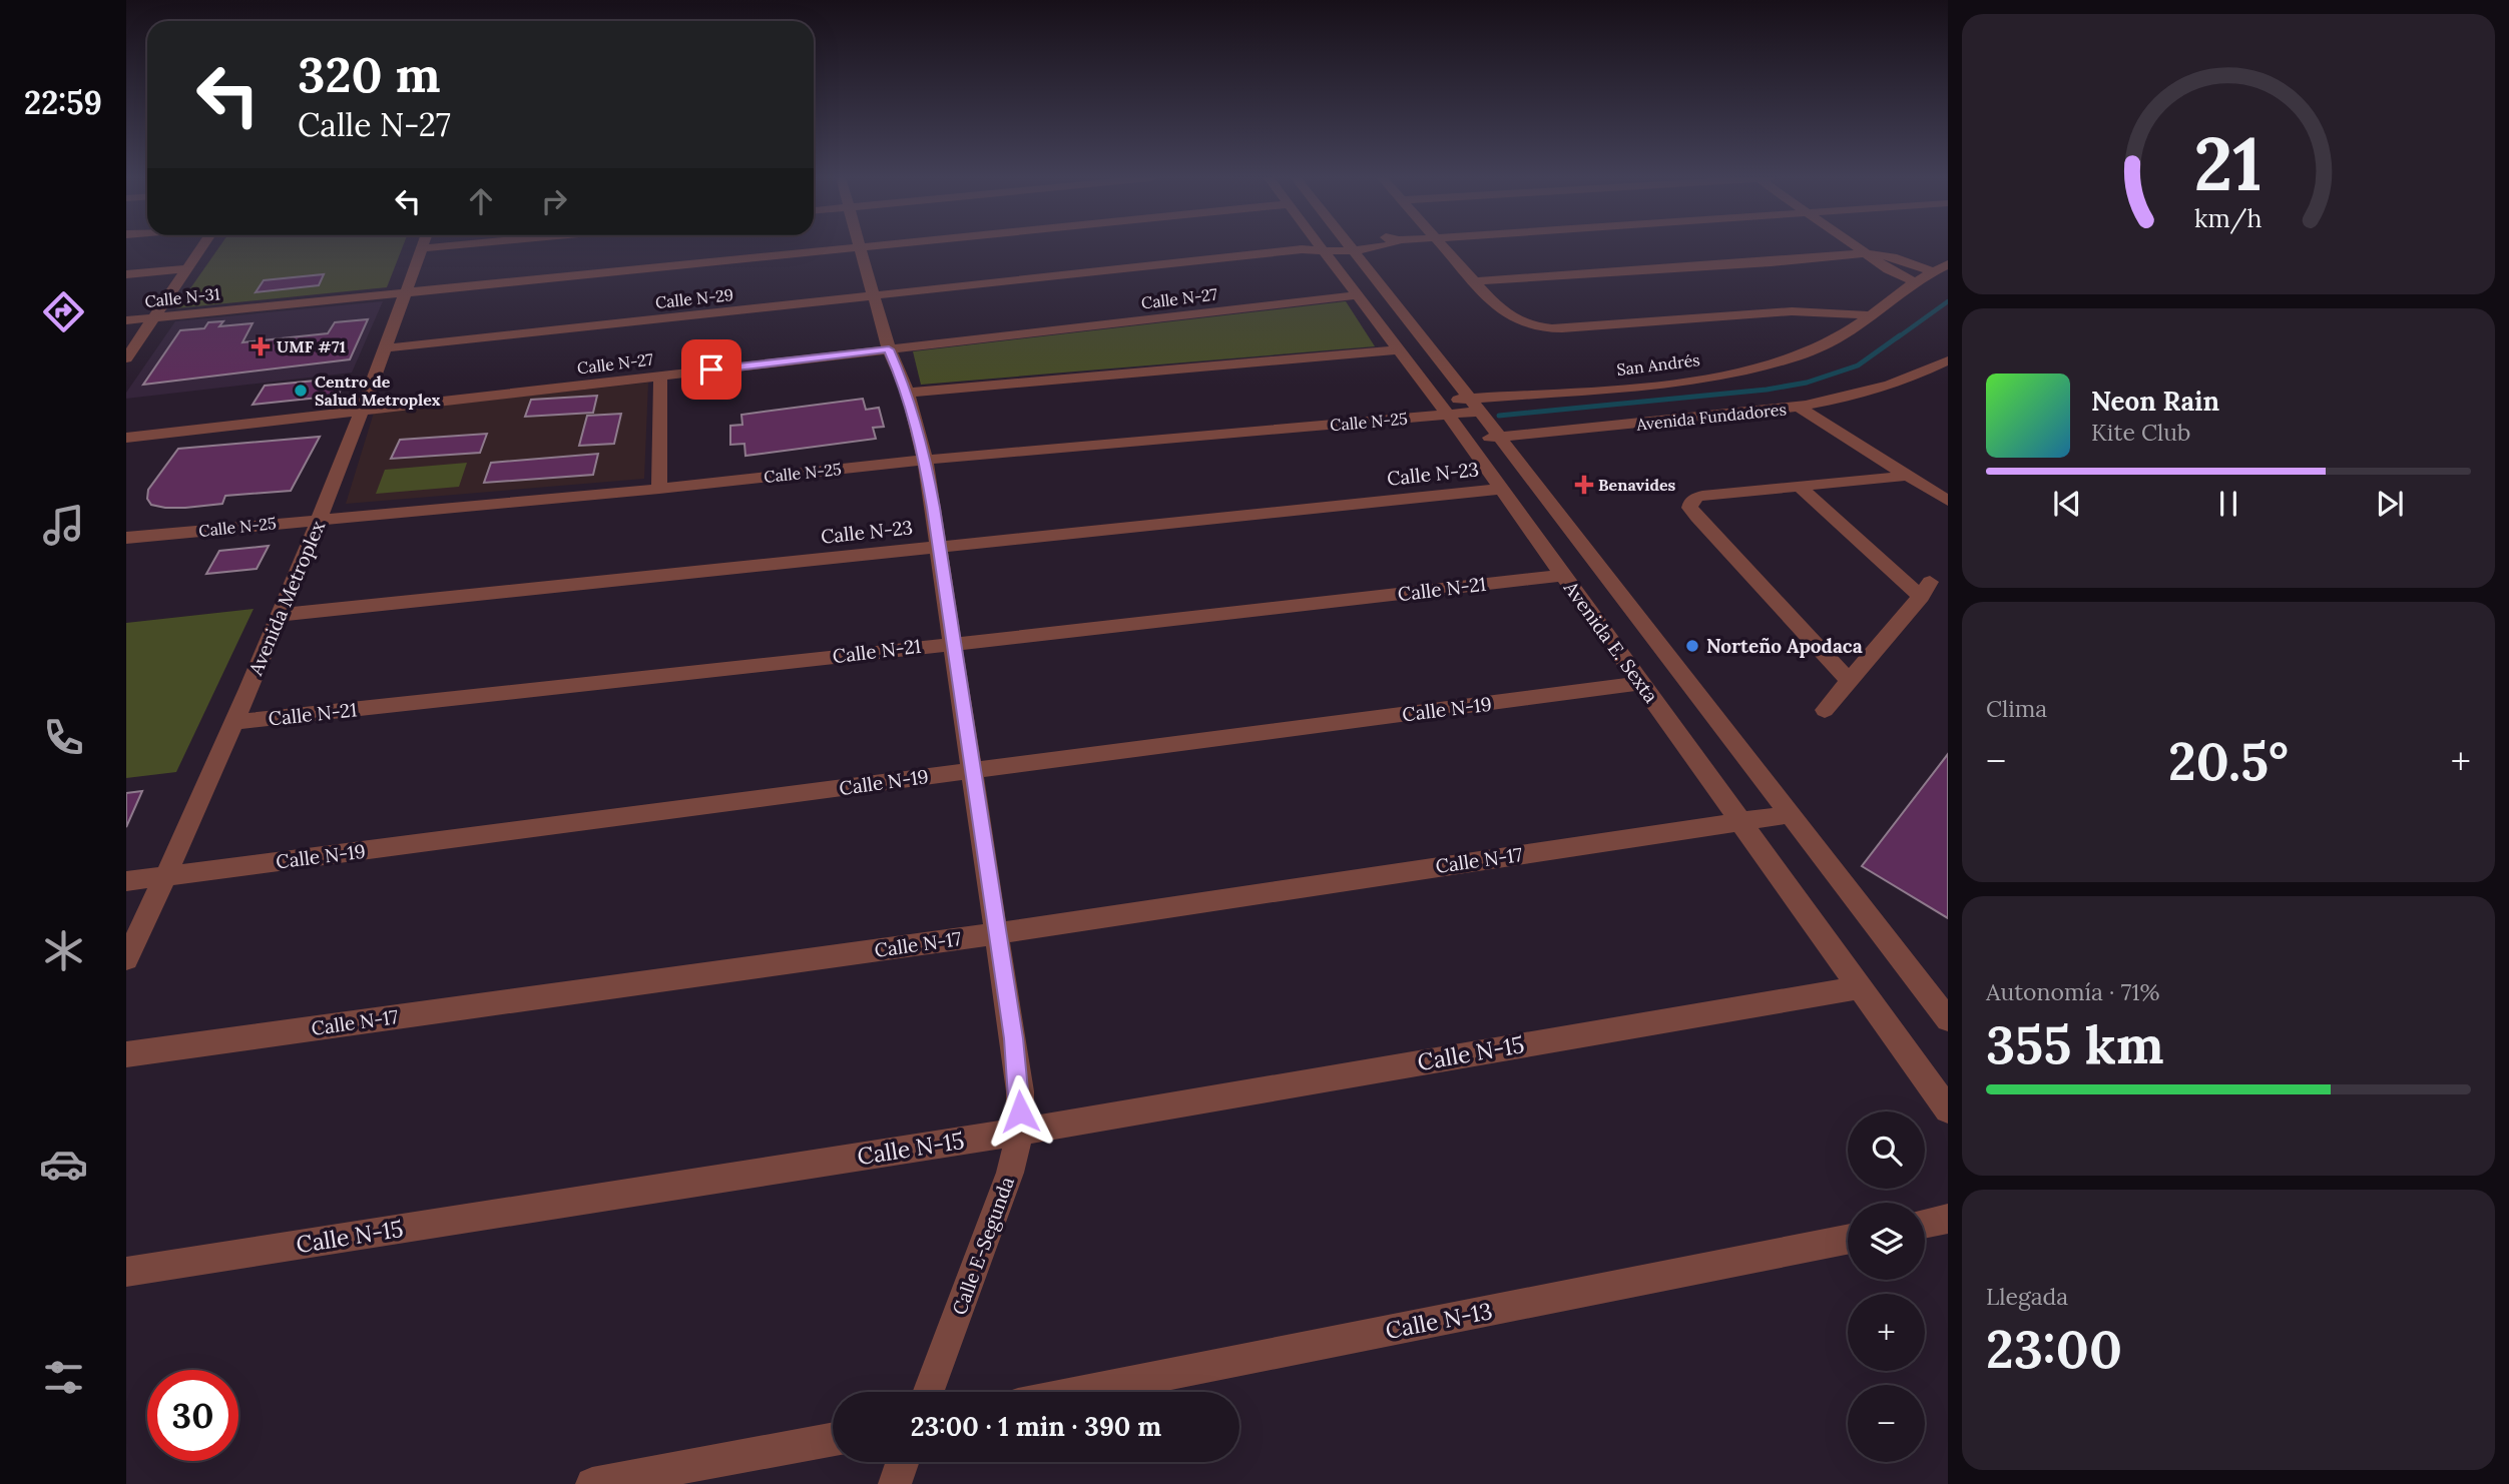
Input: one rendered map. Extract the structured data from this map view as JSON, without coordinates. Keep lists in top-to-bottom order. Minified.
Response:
{"streets":{"street":["Calle N-31","Calle N-29","Calle N-27","San Andrés","Avenida Fundadores","Calle N-25","Calle N-23","Calle N-21","Avenida Metroplex","Avenida E. Sexta","Calle N-19","Calle N-17","Calle N-15","Calle E-Segunda","Calle N-13"]},"crossings":[["Calle N-31","Avenida Metroplex"],["Calle N-31","Calle E-Segunda"],["Calle N-29","Avenida Metroplex"],["Calle N-29","Calle E-Segunda"],["Calle N-27","Avenida Metroplex"],["Calle N-27","Avenida E. Sexta"],["Calle N-27","Calle E-Segunda"],["San Andrés","Calle N-25"],["San Andrés","Avenida E. Sexta"],["Avenida Fundadores","Avenida E. Sexta"],["Calle N-25","Avenida Metroplex"],["Calle N-25","Avenida E. Sexta"],["Calle N-25","Calle E-Segunda"],["Calle N-23","Avenida Metroplex"],["Calle N-23","Avenida E. Sexta"],["Calle N-23","Calle E-Segunda"],["Calle N-21","Avenida Metroplex"],["Calle N-21","Avenida E. Sexta"],["Calle N-21","Calle E-Segunda"],["Avenida Metroplex","Calle N-19"],["Avenida E. Sexta","Calle N-19"],["Avenida E. Sexta","Calle N-17"],["Avenida E. Sexta","Calle N-15"],["Calle N-19","Calle E-Segunda"],["Calle N-17","Calle E-Segunda"],["Calle N-15","Calle E-Segunda"]],"places":{"health":["UMF #71","Benavides"],"other":["Centro de Salud Metroplex","Norteño Apodaca"]},"page":{"tabs":"22:59","turn":["320 m","Calle N-27"],"song":["Neon Rain","Kite Club"],"tile":["Clima",["Autonomía · 71%","355 km"],["Llegada","23:00"]],"heat":["−","20.5°","+"],"map_buttons":["+","−"],"limit":"30","trip":"23:00 · 1 min · 390 m","gauge":["21","km/h"]}}
